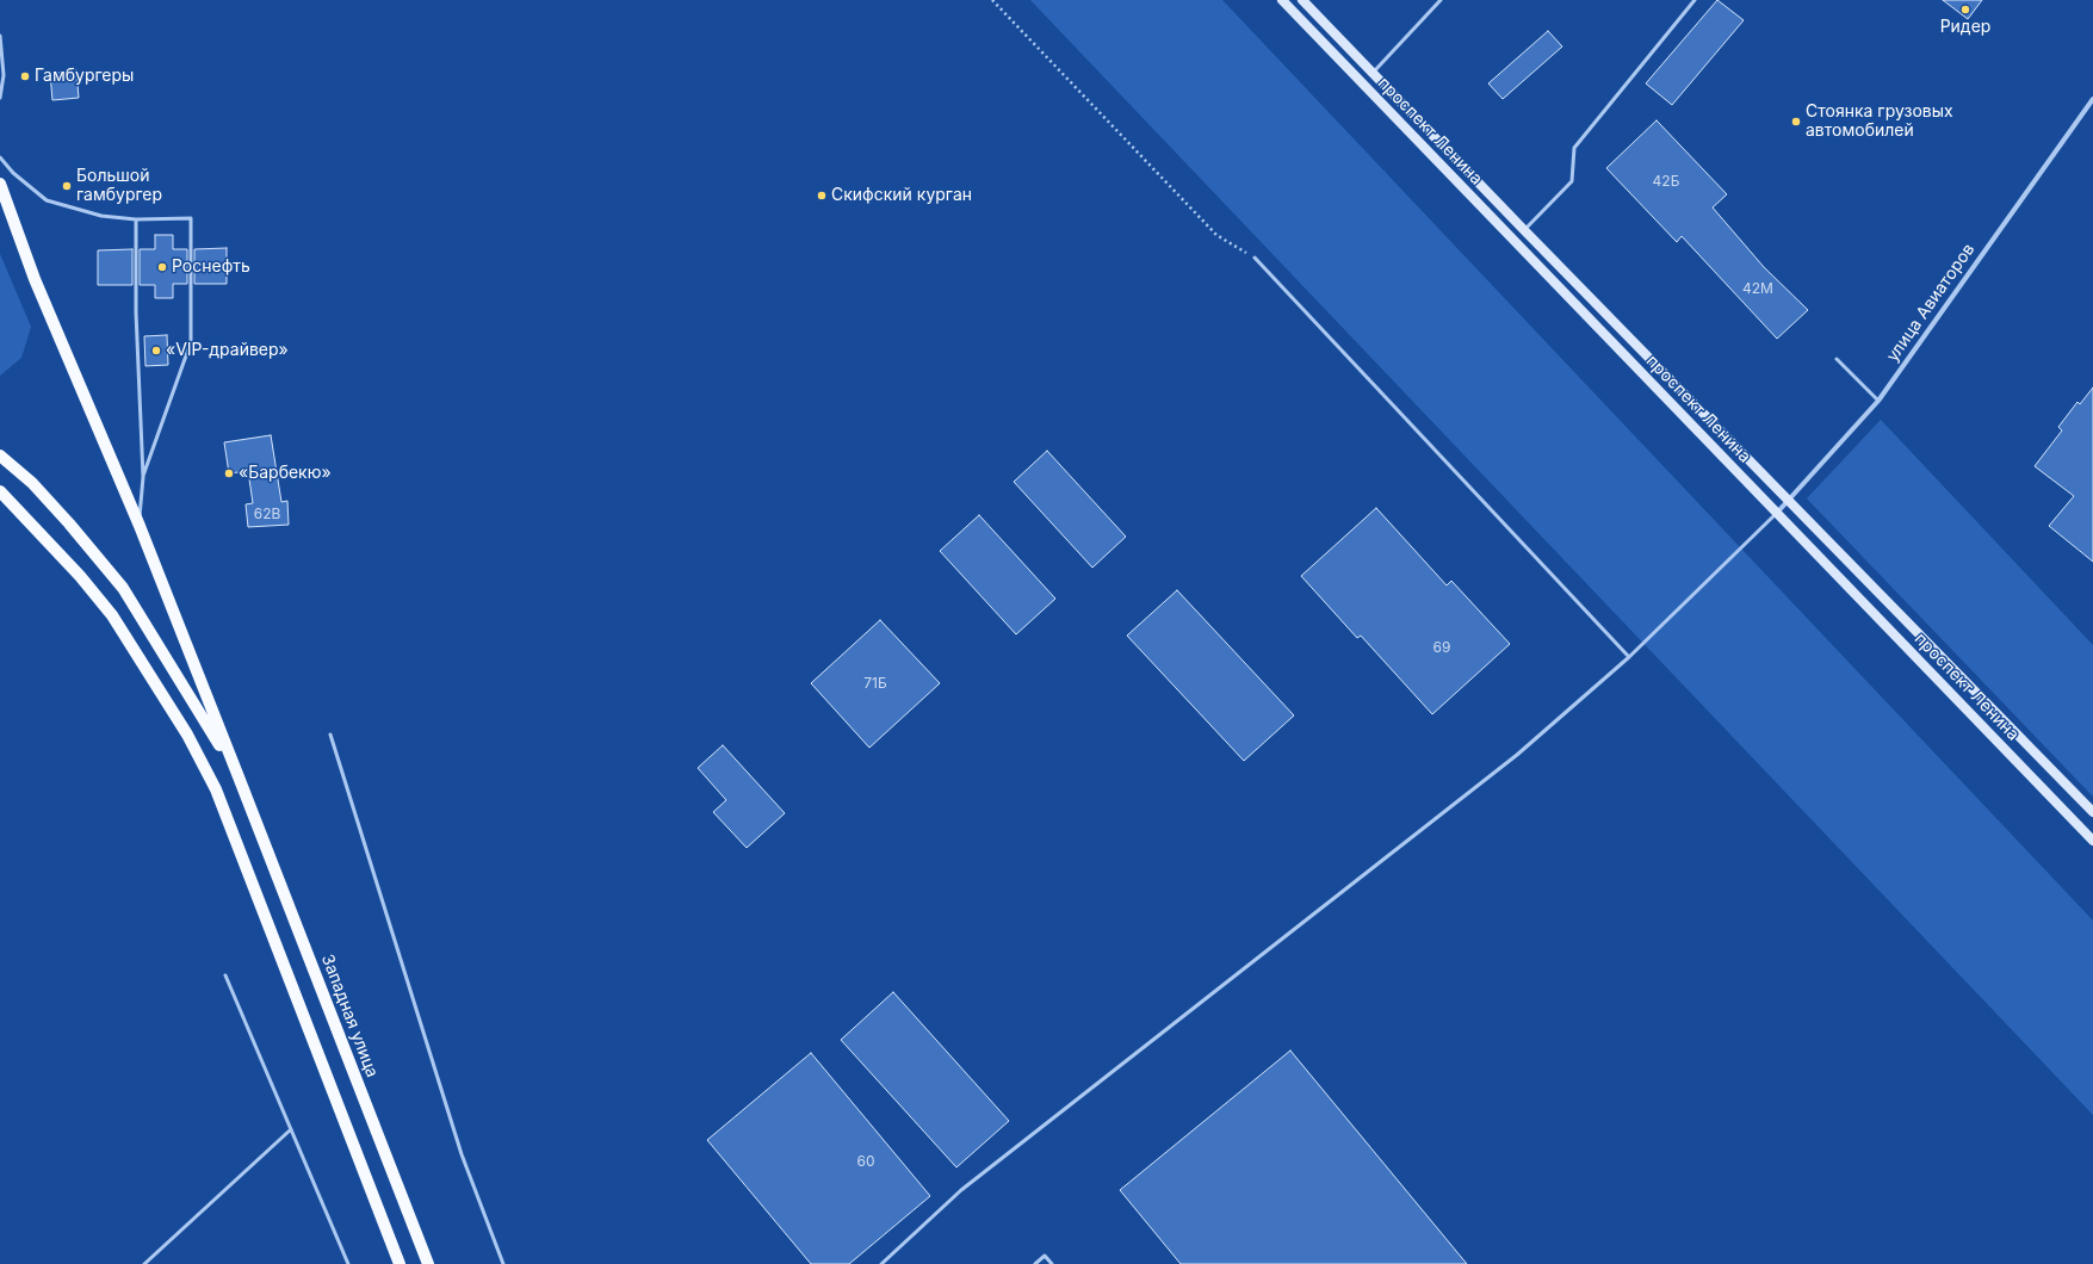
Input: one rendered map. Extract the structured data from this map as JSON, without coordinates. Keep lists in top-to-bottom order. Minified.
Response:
{"streets":{"main road":["проспект Ленина","Западная улица"],"street":["улица Авиаторов"]},"crossings":[["проспект Ленина","улица Авиаторов"]],"places":["Ридер","Гамбургеры","Стоянка грузовых автомобилей","Большой гамбургер","Скифский курган","Роснефть","«VIP-драйвер»","«Барбекю»"],"house_numbers":["42Б","42М","62В","69","71Б","60"]}
